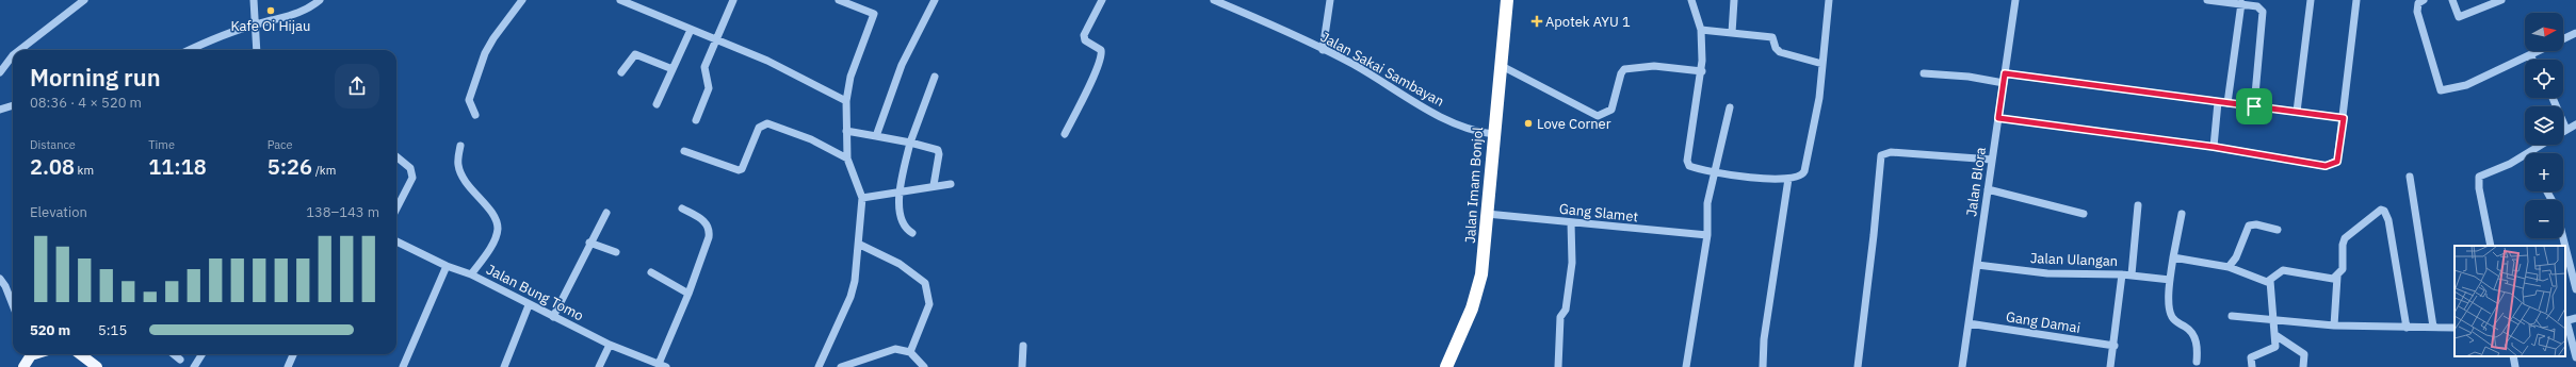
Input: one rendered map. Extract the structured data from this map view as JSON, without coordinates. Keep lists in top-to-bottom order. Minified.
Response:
{"streets":{"highway":["Jalan Imam Bonjol"],"street":["Jalan Sakai Sambayan","Jalan Blora","Gang Slamet","Jalan Ulangan","Jalan Bung Tomo","Gang Damai"]},"crossings":[["Jalan Sakai Sambayan","Jalan Imam Bonjol"],["Jalan Blora","Jalan Ulangan"],["Jalan Blora","Gang Damai"],["Jalan Imam Bonjol","Gang Slamet"]],"places":{"other":["Kafe Oi Hijau","Love Corner"],"health":["Apotek AYU 1"]},"north":"right","page":{"map_buttons":["+","−"],"heading":["Morning run","08:36 · 4 × 520 m"],"stats":[["Distance","2.08 km"],["Time","11:18"],["Pace","5:26 /km"]],"chart":["Elevation","138–143 m"],"list":[{"name":"520 m","note":"5:15"}]}}
